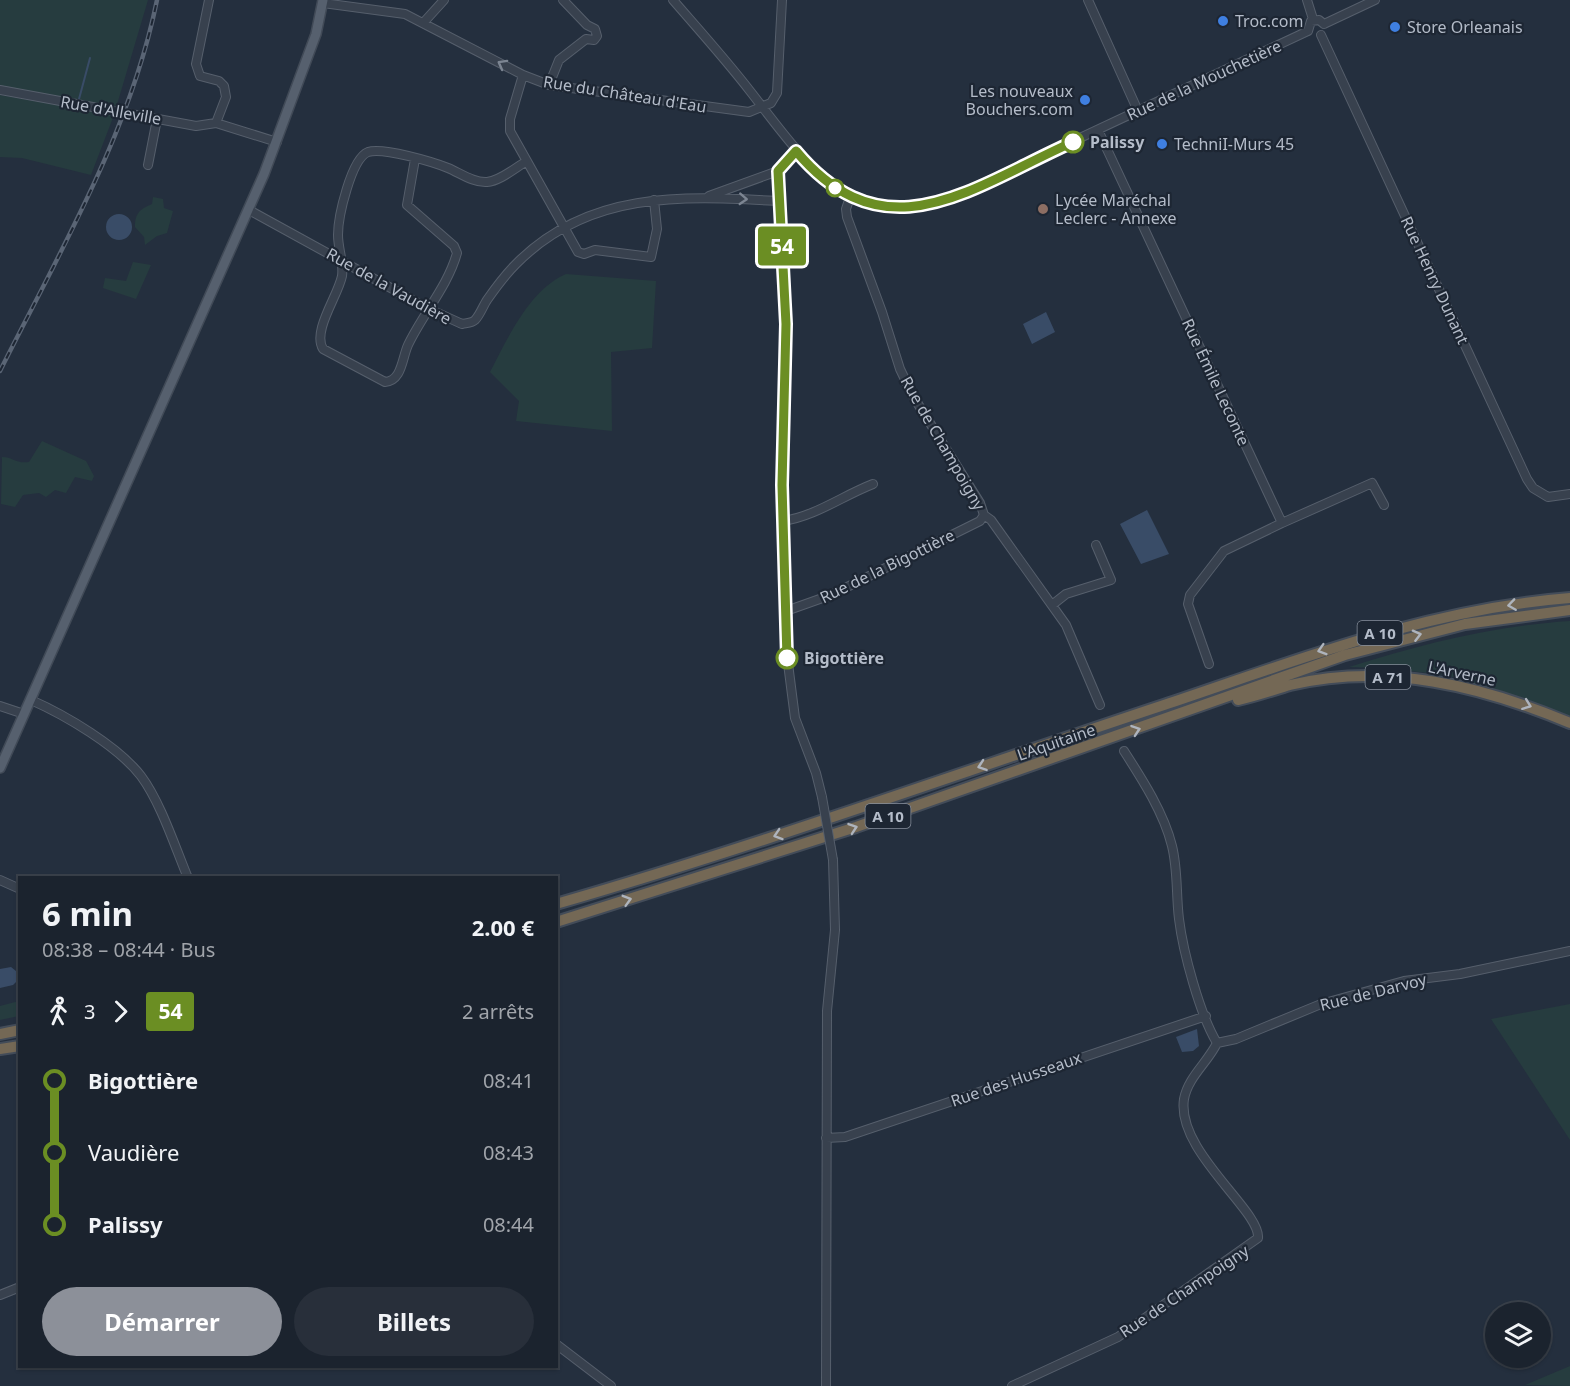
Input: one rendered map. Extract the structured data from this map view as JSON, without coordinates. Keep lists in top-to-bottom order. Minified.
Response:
{"streets":{"highway":["A 10","L'Arverne","A 71","L'Aquitaine"],"street":["Rue de la Mouchetière","Rue du Château d'Eau","Rue d'Alleville","Rue Henry Dunant","Rue de la Vaudière","Rue Émile Leconte","Rue de Champoigny","Rue de la Bigottière","Rue de Darvoy","Rue des Husseaux"]},"crossings":[["Rue de la Mouchetière","Rue du Château d'Eau"],["Rue de la Mouchetière","Rue Henry Dunant"],["Rue de la Mouchetière","Rue Émile Leconte"],["Rue de la Mouchetière","Rue de Champoigny"],["Rue de Champoigny","Rue de la Bigottière"],["Rue de Champoigny","Rue de Darvoy"],["L'Arverne","L'Aquitaine"]],"one_way":["L'Arverne"],"places":["Troc.com","Store Orleanais","Les nouveaux Bouchers.com","Palissy","TechniI-Murs 45","Lycée Maréchal Leclerc - Annexe","Bigottière"],"lines":["bus line 54"],"page":{"on_map":"54","heading":["6 min","08:38 – 08:44 · Bus","2.00 €"],"legs":["3","54","2 arrêts"],"list":[{"name":"Bigottière","value":"08:41"},{"name":"Vaudière","value":"08:43"},{"name":"Palissy","value":"08:44"}],"buttons":["Démarrer","Billets"]}}
